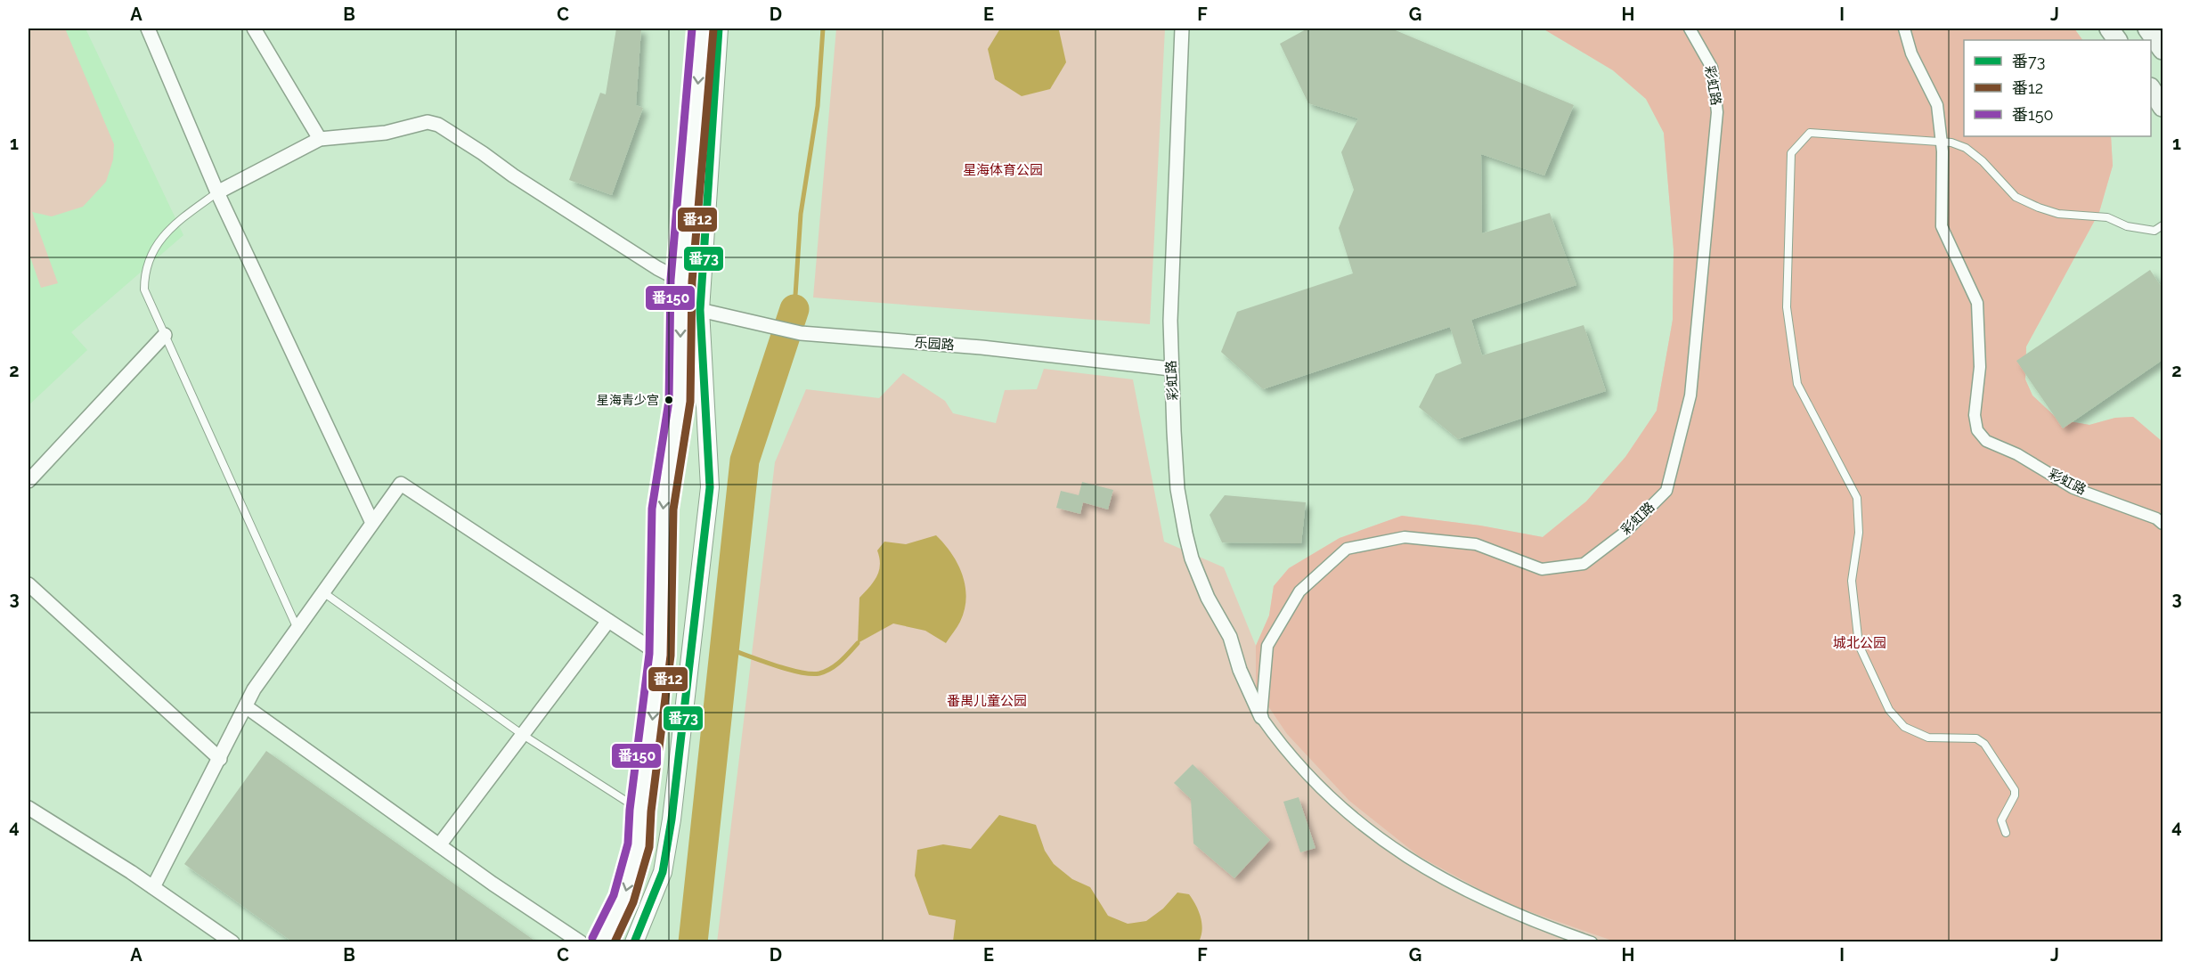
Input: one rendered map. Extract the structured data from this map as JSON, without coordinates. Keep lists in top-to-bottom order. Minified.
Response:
{"streets":{"street":["彩虹路","乐园路"]},"crossings":[["彩虹路","乐园路"]],"parks":["星海体育公园","城北公园","番禺儿童公园"],"places":["星海青少宫"],"lines":["transit line 番73","transit line 番150","transit line 番12"],"legend":["番73","番12","番150"],"grid":{"columns":["A","B","C","D","E","F","G","H","I","J"],"rows":["1","2","3","4"]}}
